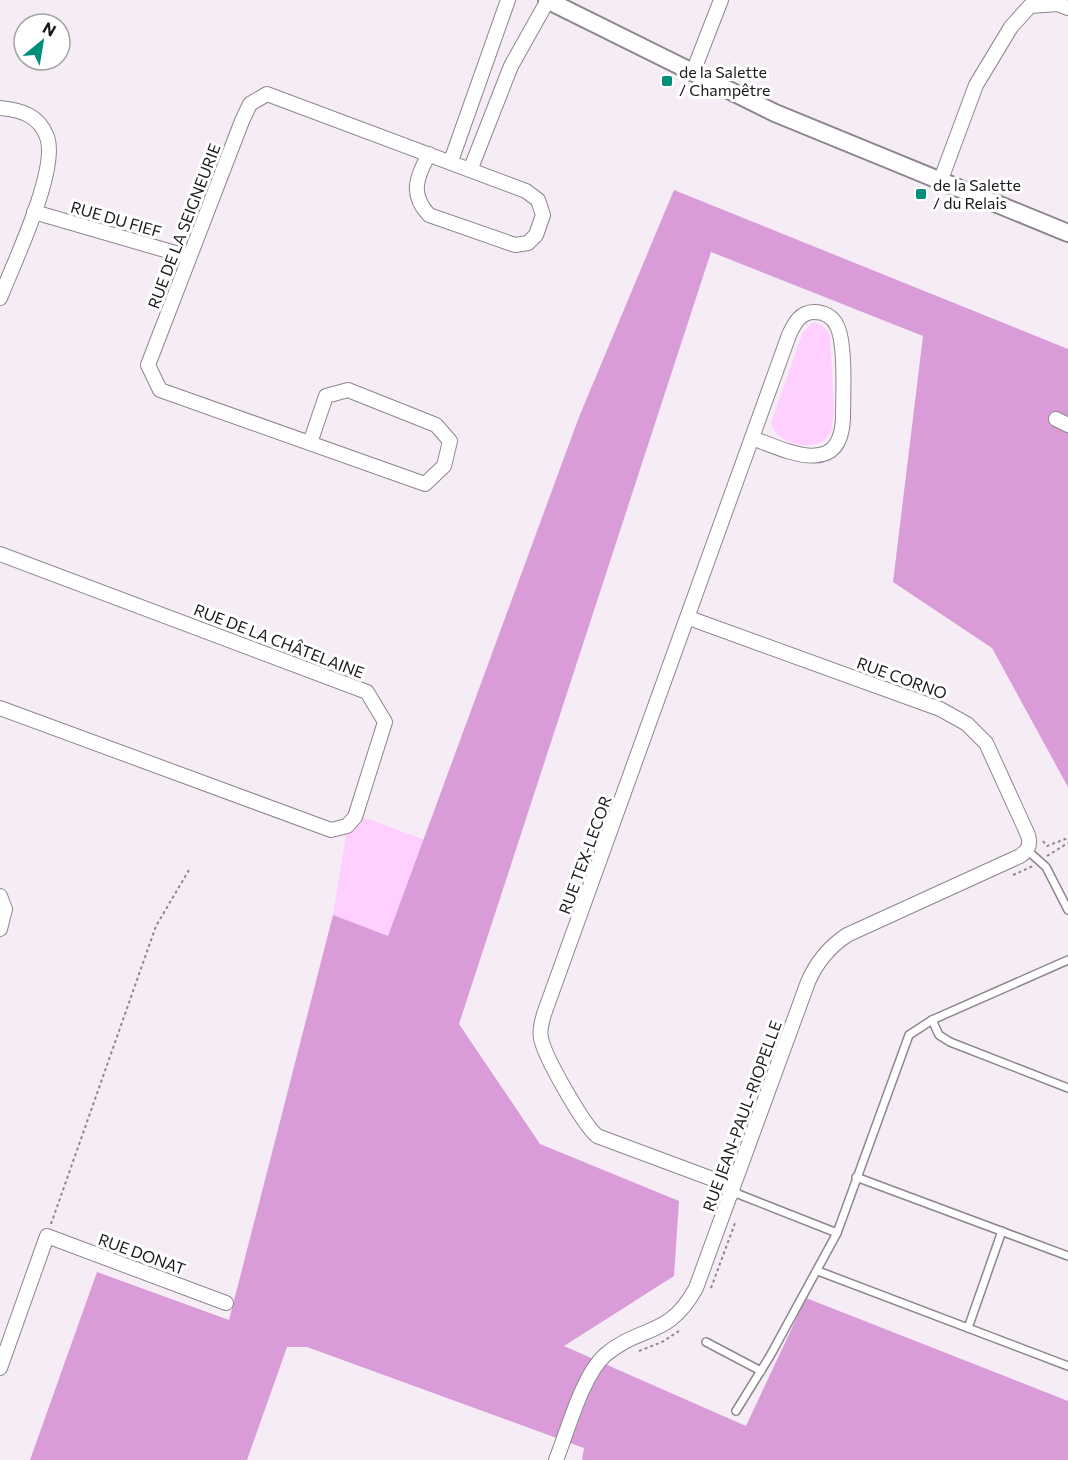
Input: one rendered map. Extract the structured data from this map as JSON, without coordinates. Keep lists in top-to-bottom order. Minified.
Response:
{"streets":{"street":["RUE DU FIEF","RUE DE LA SEIGNEURIE","RUE DE LA CHÂTELAINE","RUE CORNO","RUE TEX-LECOR","RUE JEAN-PAUL-RIOPELLE","RUE DONAT"]},"crossings":[["RUE DU FIEF","RUE DE LA SEIGNEURIE"],["RUE CORNO","RUE TEX-LECOR"],["RUE CORNO","RUE JEAN-PAUL-RIOPELLE"],["RUE TEX-LECOR","RUE JEAN-PAUL-RIOPELLE"]],"places":{"transit":["de la Salette / Champêtre","de la Salette / du Relais"]},"north":"top right"}
